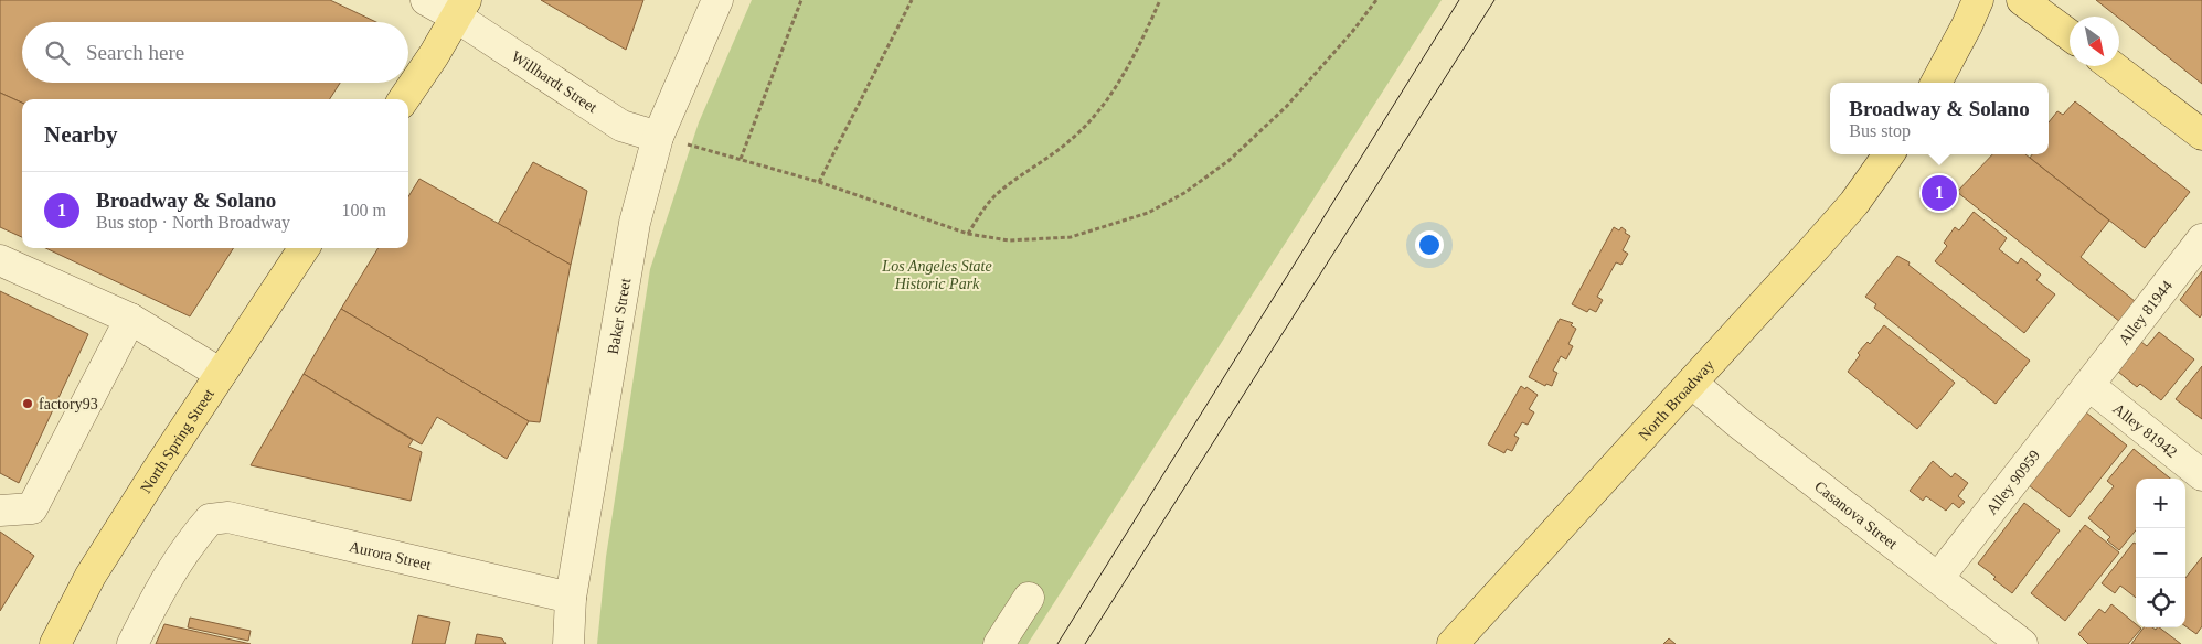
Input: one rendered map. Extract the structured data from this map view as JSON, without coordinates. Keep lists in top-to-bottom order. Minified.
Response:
{"streets":{"main road":["North Broadway","North Spring Street"],"street":["Willhardt Street","Alley 81944","Baker Street","Alley 81942","Alley 90959","Casanova Street","Aurora Street"]},"crossings":[["Willhardt Street","Baker Street"],["Alley 81944","Alley 81942"],["Alley 81944","Alley 90959"],["Baker Street","Aurora Street"],["North Broadway","Casanova Street"],["Alley 81942","Alley 90959"],["Alley 90959","Casanova Street"]],"parks":["Los Angeles State Historic Park"],"places":["factory93"],"north":"bottom right","page":{"search":"Search here","popup":["Broadway & Solano","Bus stop"],"heading":"Nearby","list":[{"mark":"1","name":"Broadway & Solano","note":"Bus stop · North Broadway","value":"100 m"}],"pins":"1","map_buttons":["+","−"]}}
